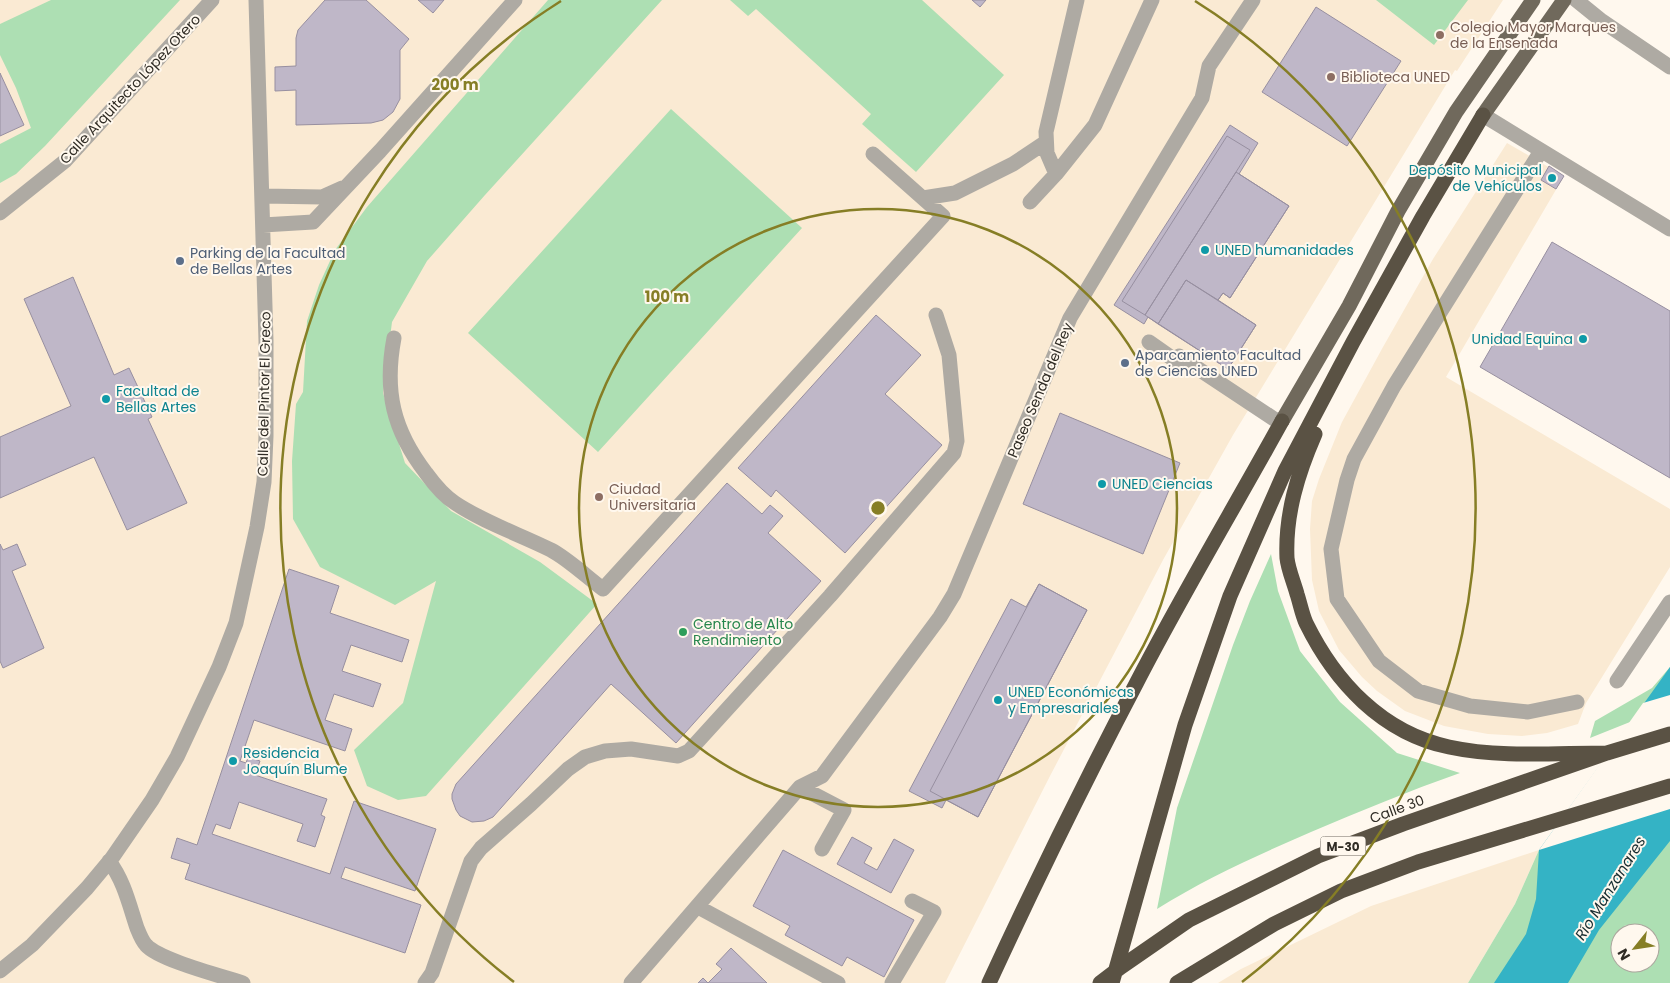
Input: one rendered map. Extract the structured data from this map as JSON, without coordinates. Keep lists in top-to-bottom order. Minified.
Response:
{"streets":{"highway":["Calle 30","M-30"],"street":["Calle Arquitecto López Otero","Paseo Senda del Rey","Calle del Pintor El Greco"]},"water":["Río Manzanares"],"places":["Colegio Mayor Marques de la Ensenada","Biblioteca UNED","Depósito Municipal de Vehículos","UNED humanidades","Parking de la Facultad de Bellas Artes","Unidad Equina","Aparcamiento Facultad de Ciencias UNED","Facultad de Bellas Artes","UNED Ciencias","Ciudad Universitaria","Centro de Alto Rendimiento","UNED Económicas y Empresariales","Residencia Joaquín Blume"],"north":"bottom left","rings":["200 m","100 m"]}
